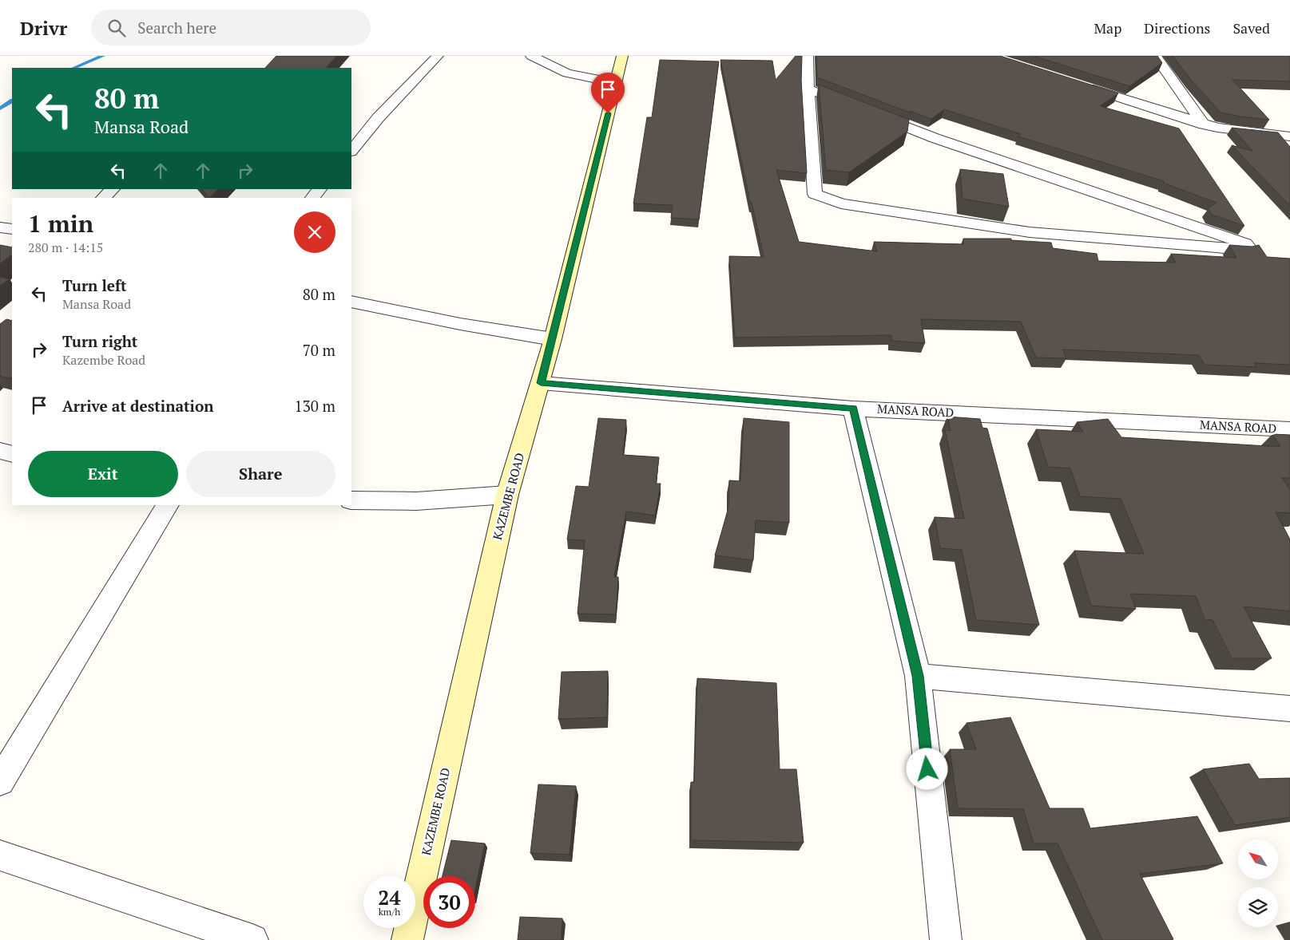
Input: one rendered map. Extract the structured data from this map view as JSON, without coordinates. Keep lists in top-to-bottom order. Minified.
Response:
{"streets":{"main road":["KAZEMBE ROAD"],"street":["MANSA ROAD"]},"crossings":[["MANSA ROAD","KAZEMBE ROAD"]],"north":"top left","page":{"header":"Drivr","search":"Search here","nav":["Map","Directions","Saved"],"turn":["80 m","Mansa Road"],"heading":["1 min","280 m · 14:15"],"list":[{"name":"Turn left","note":"Mansa Road","value":"80 m"},{"name":"Turn right","note":"Kazembe Road","value":"70 m"},{"name":"Arrive at destination","value":"130 m"}],"buttons":["Exit","Share"],"speed":"24 km/h","limit":"30"}}
